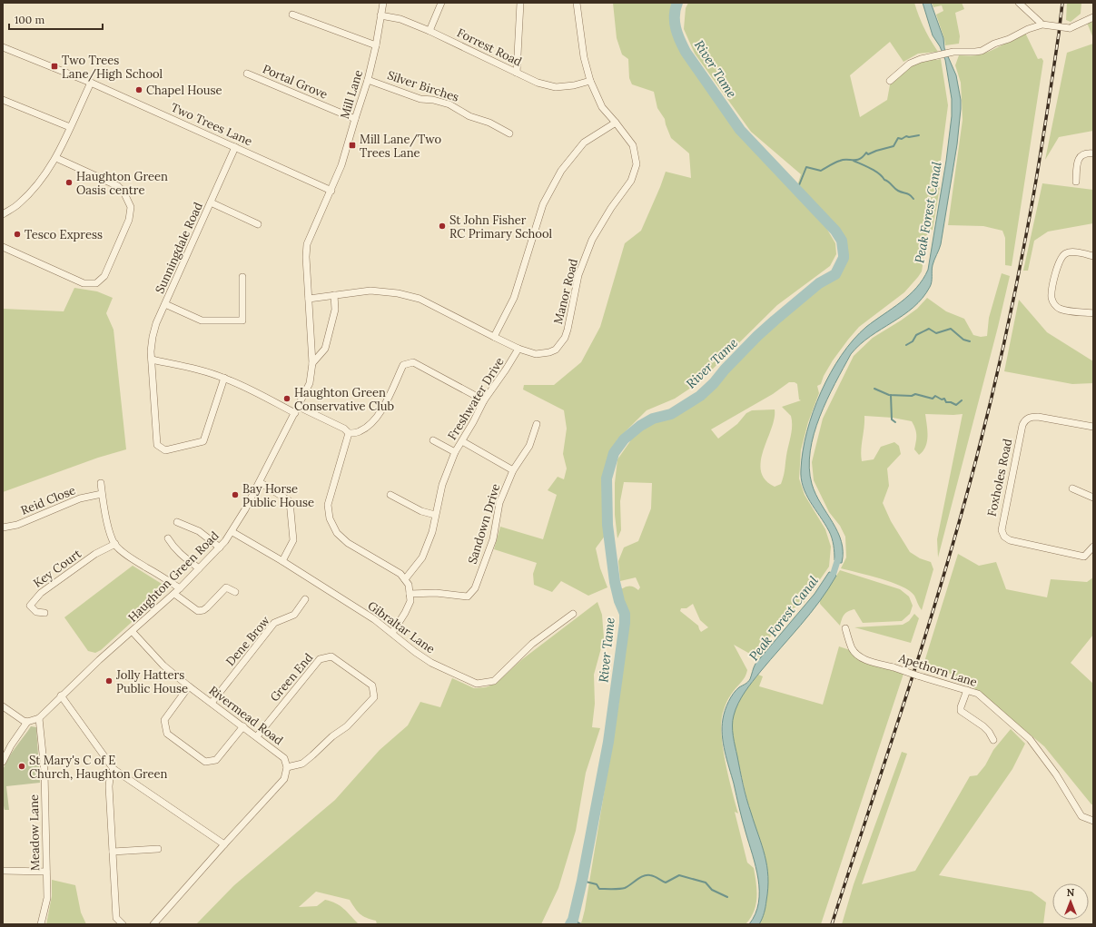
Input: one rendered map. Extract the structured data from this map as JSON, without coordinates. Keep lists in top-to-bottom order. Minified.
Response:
{"streets":{"street":["Forrest Road","Portal Grove","Silver Birches","Mill Lane","Two Trees Lane","Sunningdale Road","Manor Road","Freshwater Drive","Foxholes Road","Reid Close","Sandown Drive","Key Court","Haughton Green Road","Gibraltar Lane","Dene Brow","Apethorn Lane","Green End","Rivermead Road","Meadow Lane"]},"crossings":[["Forrest Road","Mill Lane"],["Forrest Road","Manor Road"],["Portal Grove","Mill Lane"],["Silver Birches","Mill Lane"],["Mill Lane","Two Trees Lane"],["Mill Lane","Haughton Green Road"],["Two Trees Lane","Sunningdale Road"],["Two Trees Lane","Haughton Green Road"],["Manor Road","Freshwater Drive"],["Manor Road","Haughton Green Road"],["Haughton Green Road","Gibraltar Lane"],["Haughton Green Road","Rivermead Road"],["Haughton Green Road","Meadow Lane"],["Dene Brow","Rivermead Road"],["Green End","Rivermead Road"]],"water":["River Tame","Peak Forest Canal"],"places":{"transit":["Two Trees Lane/High School","Mill Lane/Two Trees Lane"],"other":["Chapel House","Haughton Green Oasis centre","St John Fisher RC Primary School","Tesco Express","Haughton Green Conservative Club","Bay Horse Public House","Jolly Hatters Public House","St Mary's C of E Church, Haughton Green"]},"scale_bar":"100 m","north":"top"}
